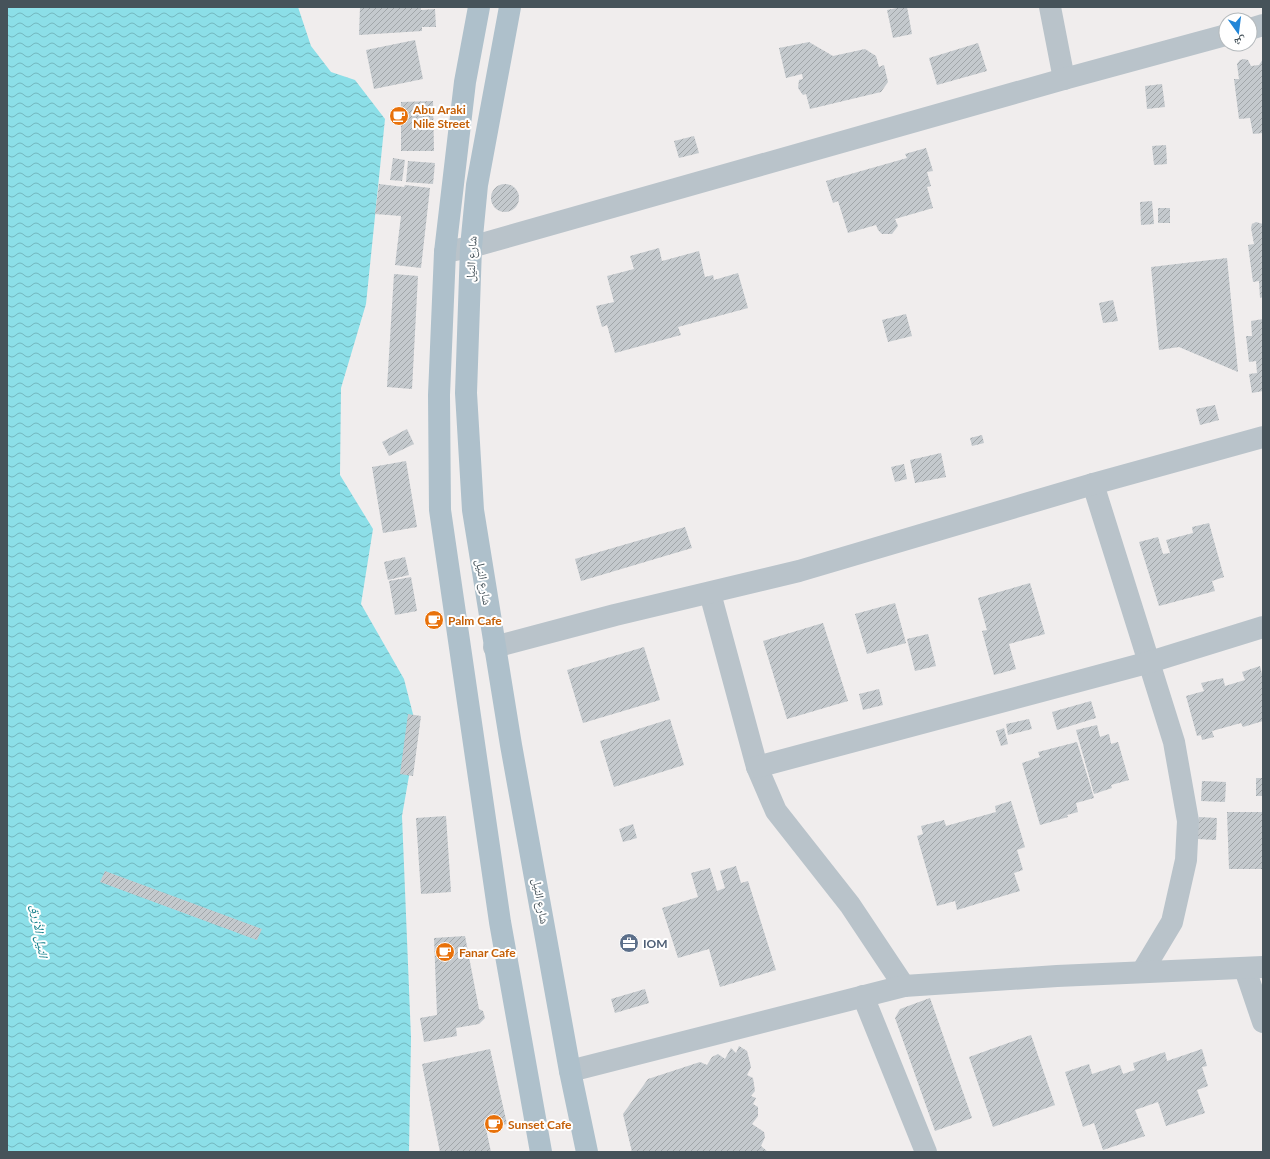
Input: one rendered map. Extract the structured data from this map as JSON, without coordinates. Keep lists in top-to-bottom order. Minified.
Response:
{"streets":{"main road":["شارع النيل"]},"water":["النيل الأزرق"],"places":{"cafe":["Abu Araki Nile Street","Palm Cafe","Fanar Cafe","Sunset Cafe"],"office":["IOM"]},"north":"bottom"}
